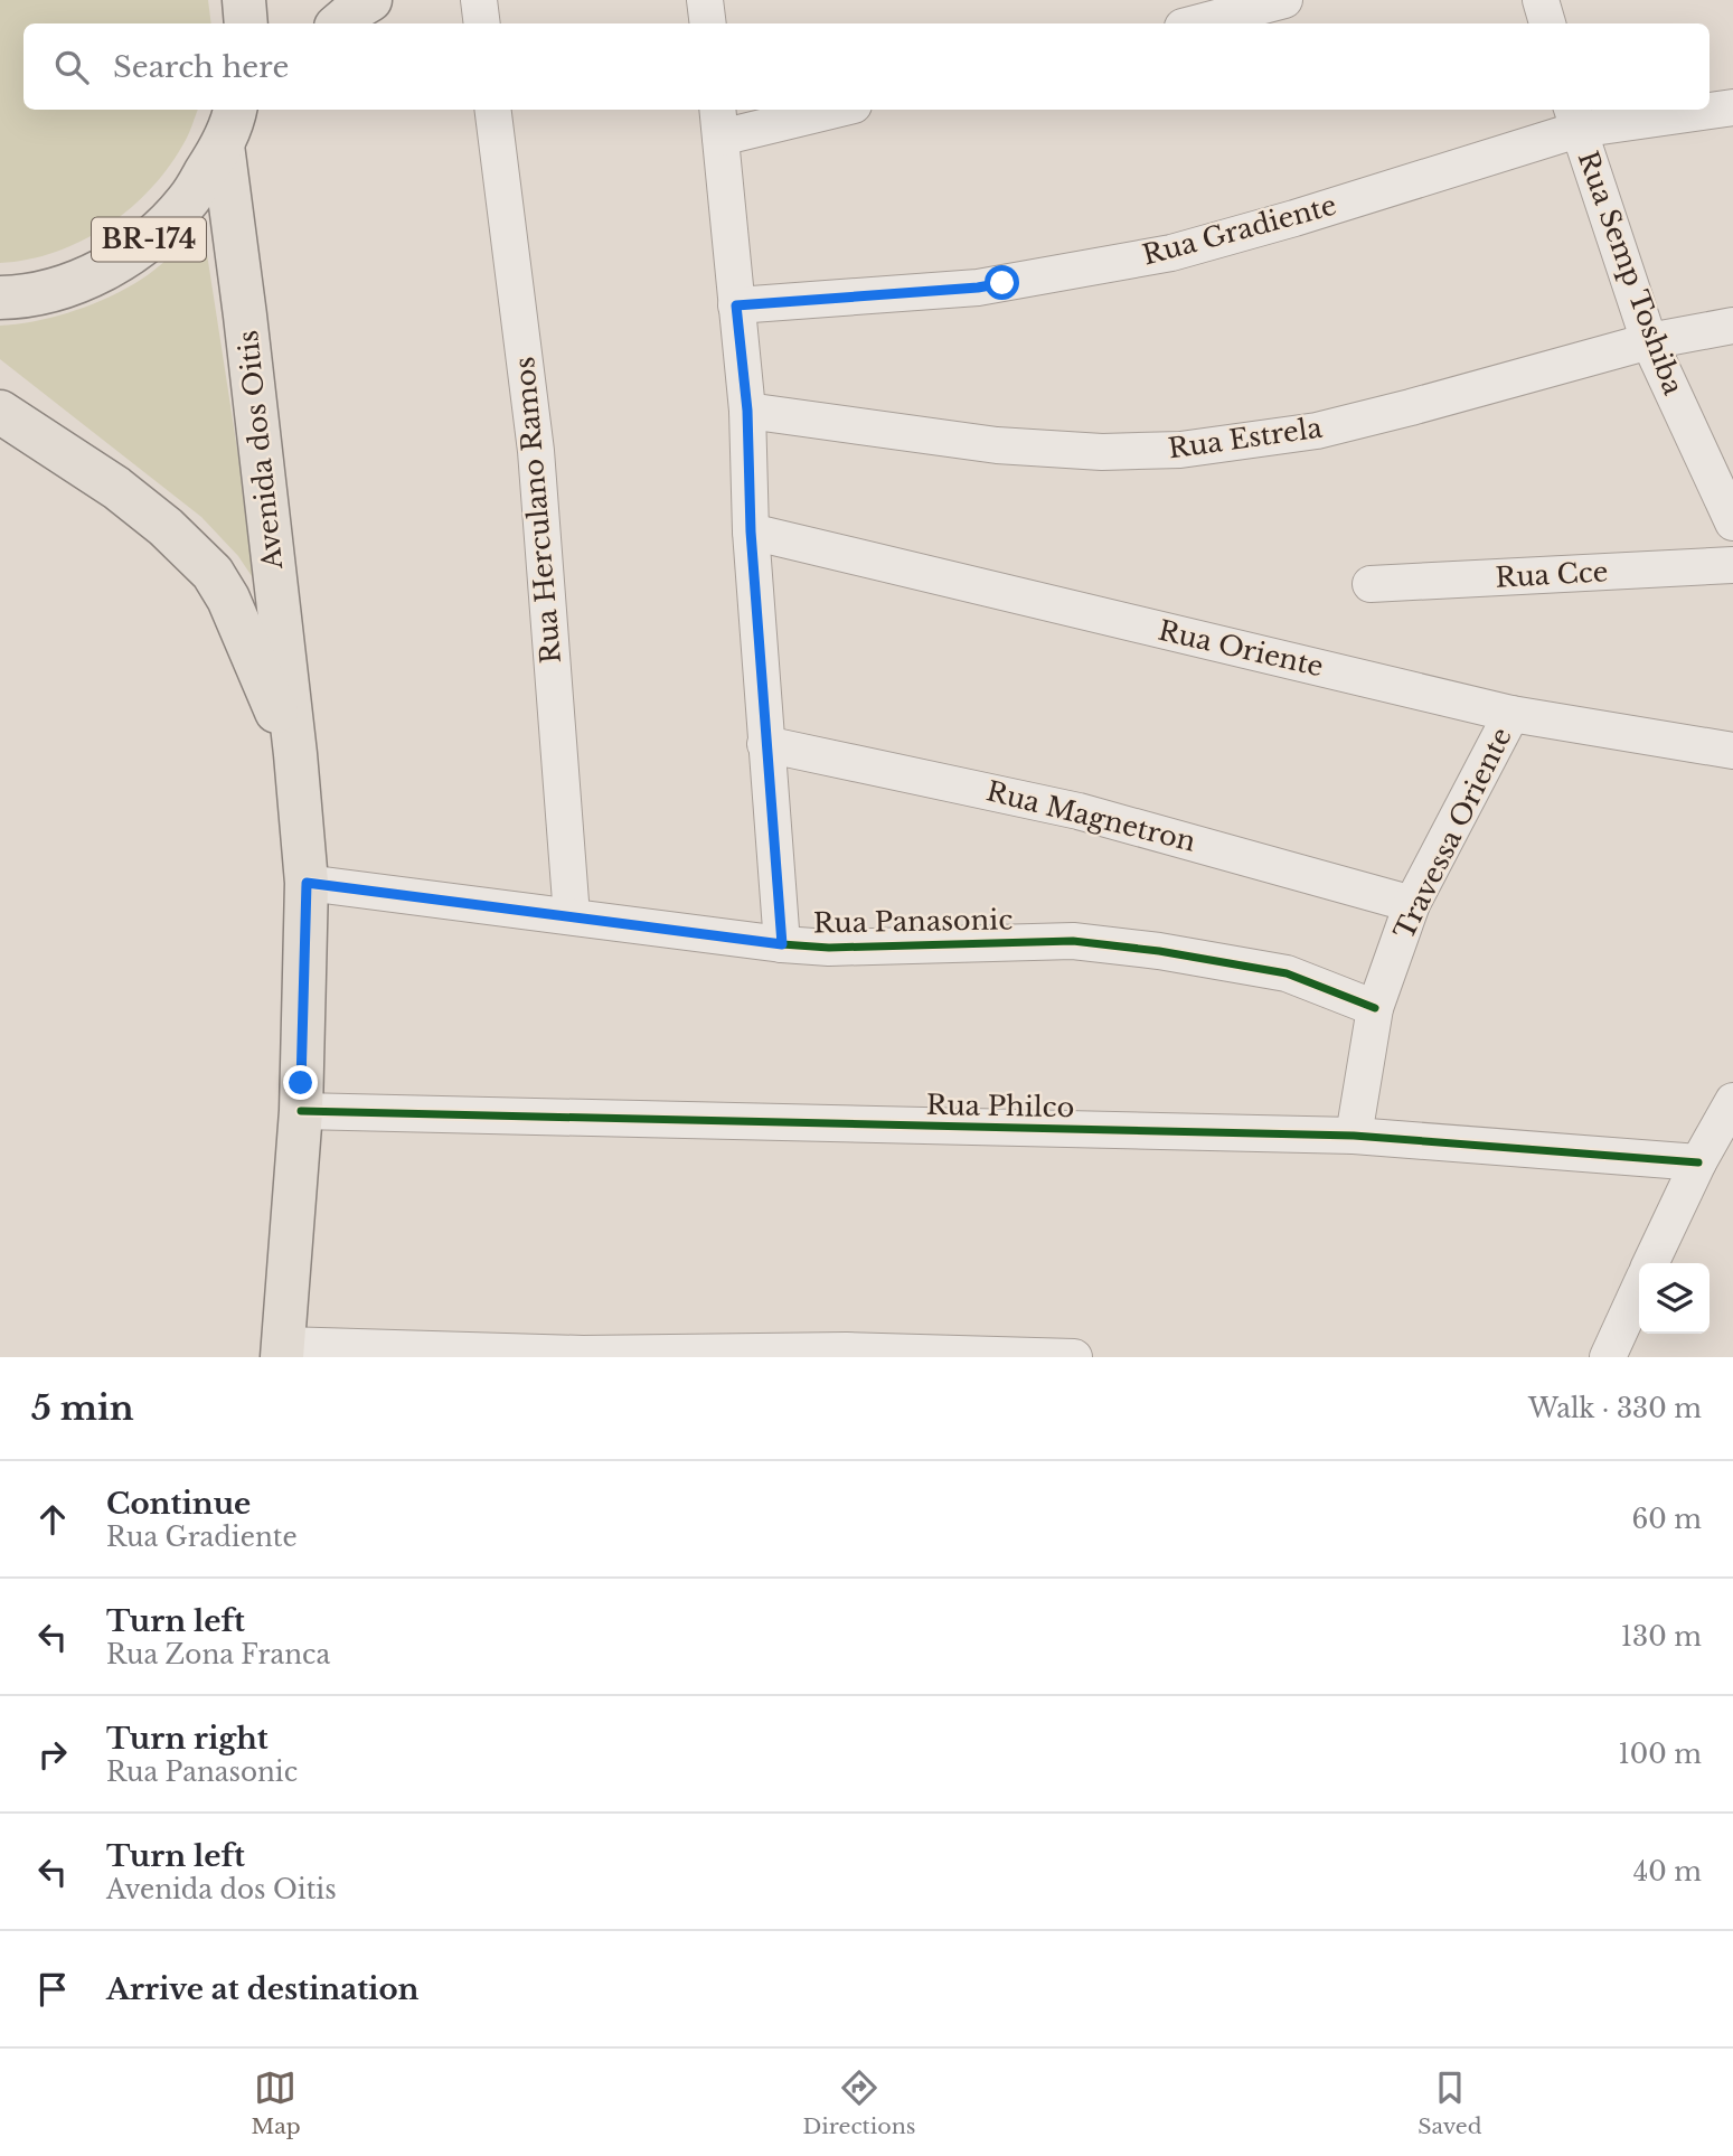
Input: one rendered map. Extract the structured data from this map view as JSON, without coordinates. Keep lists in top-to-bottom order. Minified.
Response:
{"streets":{"main road":["BR-174","Avenida dos Oitis"],"street":["Rua Gradiente","Rua Semp Toshiba","Rua Estrela","Rua Herculano Ramos","Rua Cce","Rua Oriente","Rua Magnetron","Travessa Oriente","Rua Panasonic","Rua Philco"]},"crossings":[["Rua Gradiente","Rua Semp Toshiba"],["BR-174","Avenida dos Oitis"],["Rua Semp Toshiba","Rua Estrela"],["Avenida dos Oitis","Rua Panasonic"],["Avenida dos Oitis","Rua Philco"],["Rua Herculano Ramos","Rua Panasonic"],["Rua Oriente","Travessa Oriente"],["Rua Magnetron","Travessa Oriente"],["Travessa Oriente","Rua Panasonic"],["Travessa Oriente","Rua Philco"]],"page":{"search":"Search here","heading":["5 min","Walk · 330 m"],"list":[["Continue","Rua Gradiente","60 m"],["Turn left","Rua Zona Franca","130 m"],["Turn right","Rua Panasonic","100 m"],["Turn left","Avenida dos Oitis","40 m"],"Arrive at destination"],"nav":["Map","Directions","Saved"]}}
